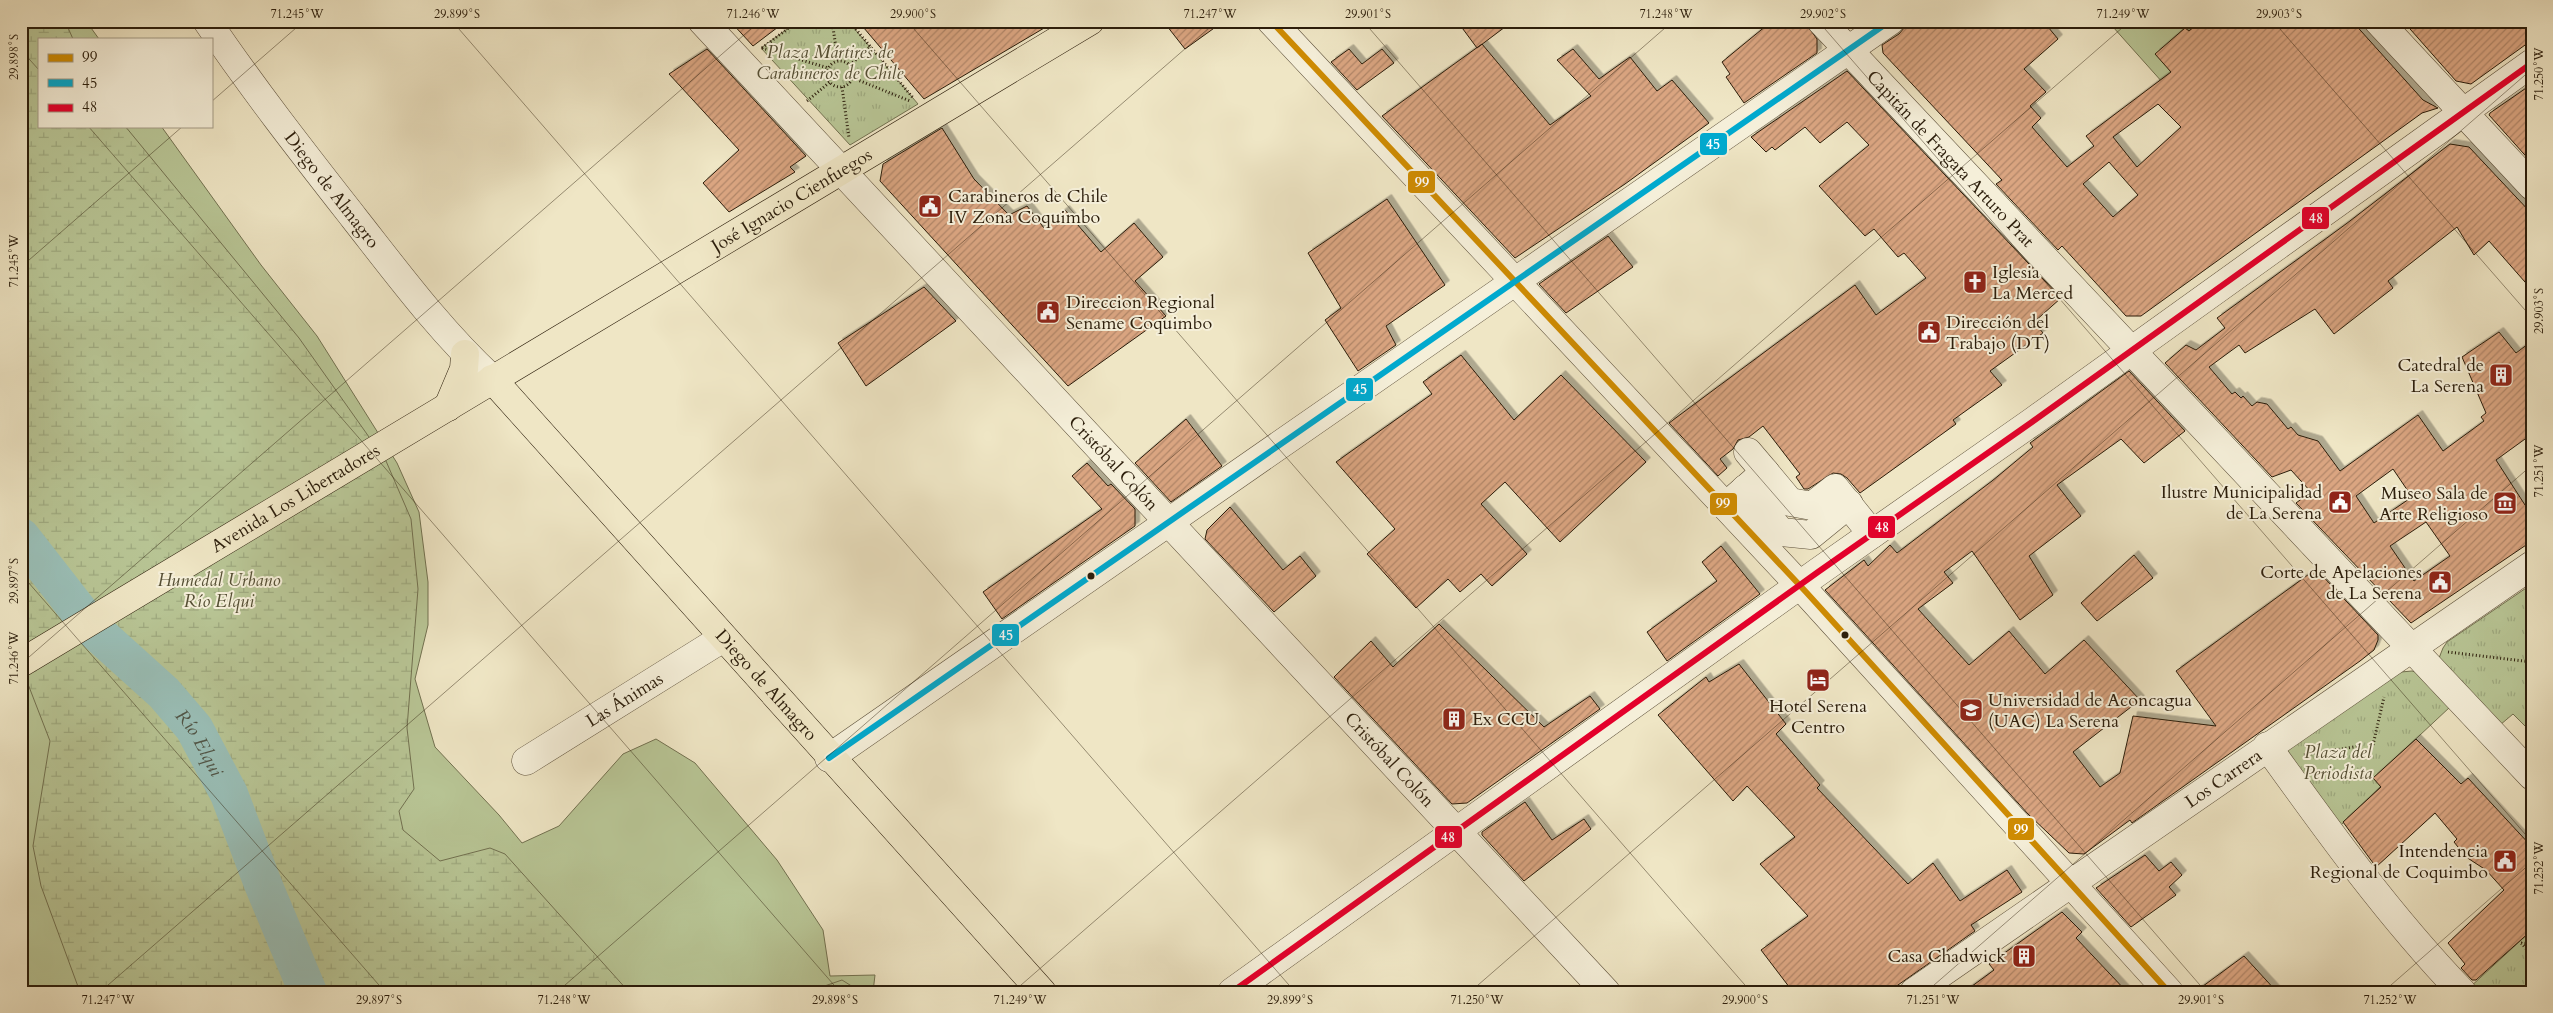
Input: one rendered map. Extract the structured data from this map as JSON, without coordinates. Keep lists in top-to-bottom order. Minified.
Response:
{"streets":{"main road":["Diego de Almagro","José Ignacio Cienfuegos","Avenida Los Libertadores"],"street":["Capitán de Fragata Arturo Prat","Cristóbal Colón","Las Ánimas","Los Carrera"]},"crossings":[["Capitán de Fragata Arturo Prat","Los Carrera"],["Diego de Almagro","José Ignacio Cienfuegos"],["Diego de Almagro","Avenida Los Libertadores"],["Diego de Almagro","Las Ánimas"],["José Ignacio Cienfuegos","Cristóbal Colón"],["José Ignacio Cienfuegos","Avenida Los Libertadores"]],"water":["Río Elqui"],"parks":["Plaza Mártires de Carabineros de Chile","Humedal Urbano Río Elqui","Plaza del Periodista"],"places":{"public building":["Carabineros de Chile IV Zona Coquimbo","Direccion Regional Sename Coquimbo","Dirección del Trabajo (DT)","Ilustre Municipalidad de La Serena","Corte de Apelaciones de La Serena","Intendencia Regional de Coquimbo"],"church":["Iglesia La Merced"],"building":["Catedral de La Serena","Ex CCU","Casa Chadwick"],"museum":["Museo Sala de Arte Religioso"],"hotel":["Hotel Serena Centro"],"school or university":["Universidad de Aconcagua (UAC) La Serena"]},"lines":["transit line 99","transit line 45","transit line 48"],"legend":["99","45","48"],"coordinates":["71.245°W","29.899°S","71.246°W","29.900°S","71.247°W","29.901°S","71.248°W","29.902°S","71.249°W","29.903°S","29.898°S","71.250°W","71.251°W","29.897°S","71.252°W"]}
